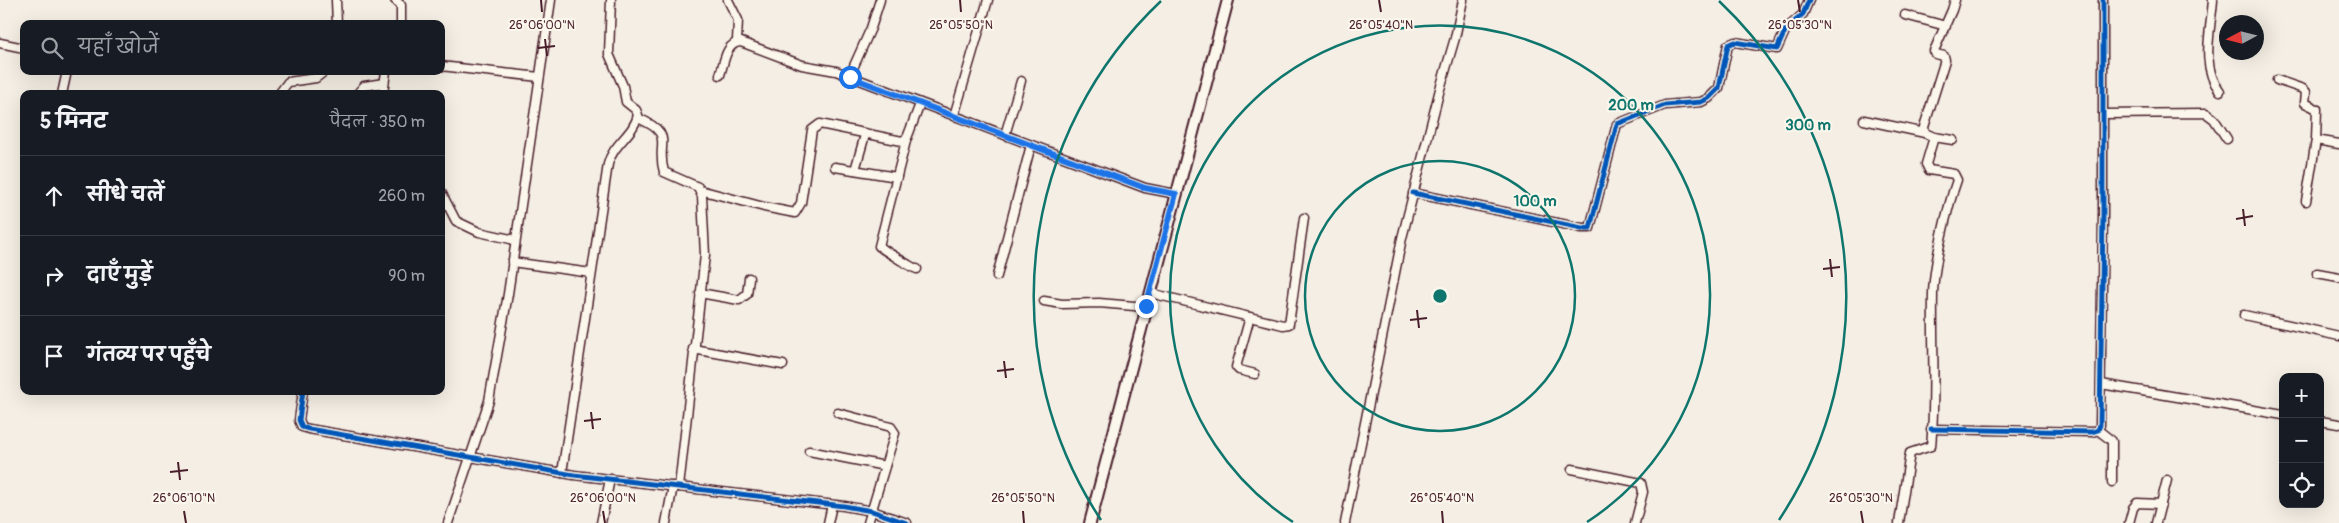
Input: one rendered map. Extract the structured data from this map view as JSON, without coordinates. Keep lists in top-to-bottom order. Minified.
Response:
{"north":"left","page":{"search":"यहाँ खोजें","heading":["5 मिनट","पैदल · 350 m"],"list":[["सीधे चलें","260 m"],["दाएँ मुड़ें","90 m"],"गंतव्य पर पहुँचे"],"map_buttons":["+","−"]},"coordinates":["26°06'00\"N","26°05'50\"N","26°05'40\"N","26°05'30\"N","26°06'10\"N"],"rings":["200 m","300 m","100 m"]}
